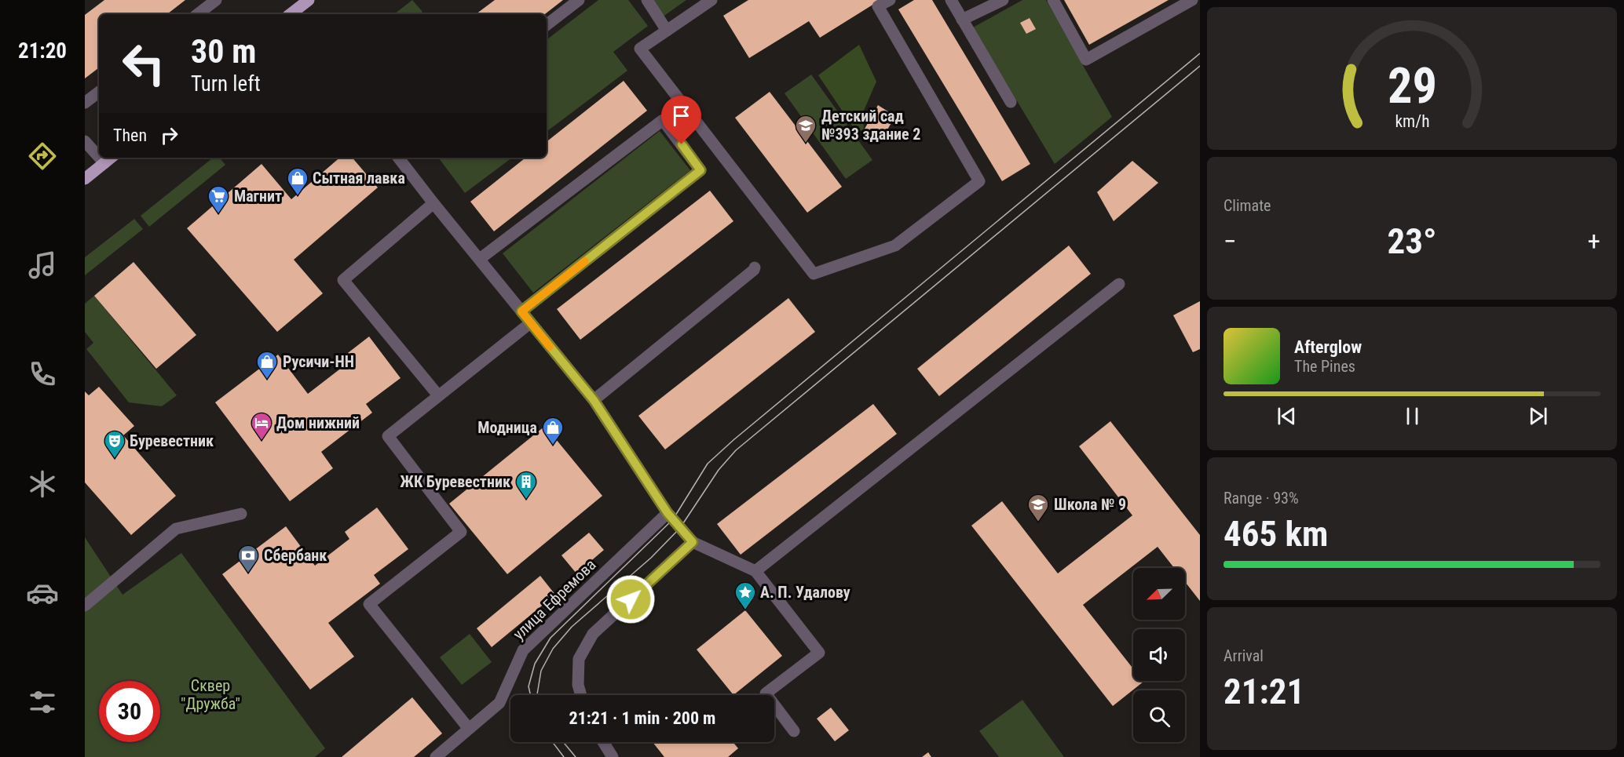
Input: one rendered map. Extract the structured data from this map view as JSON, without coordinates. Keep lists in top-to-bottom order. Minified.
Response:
{"streets":{"street":["улица Ефремова"]},"parks":["Сквер \"Дружба\""],"places":{"school or university":["Детский сад №393 здание 2","Школа № 9"],"shop":["Сытная лавка","Русичи-НН","Модница"],"supermarket":["Магнит"],"hotel":["Дом нижний"],"theatre":["Буревестник"],"building":["ЖК Буревестник"],"bank":["Сбербанк"],"place":["А. П. Удалову"]},"north":"bottom left","page":{"tabs":"21:20","turn":["30 m","Turn left"],"then":"Then","tile":["Climate",["Range · 93%","465 km"],["Arrival","21:21"]],"heat":["−","23°","+"],"song":["Afterglow","The Pines"],"limit":"30","trip":"21:21 · 1 min · 200 m","gauge":["29","km/h"]}}
